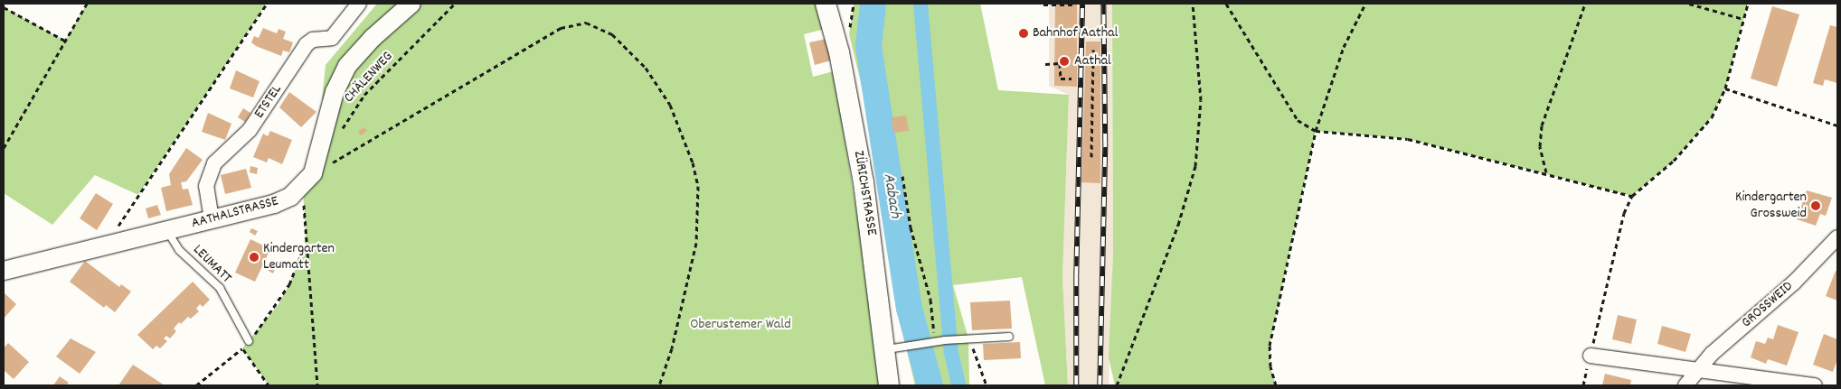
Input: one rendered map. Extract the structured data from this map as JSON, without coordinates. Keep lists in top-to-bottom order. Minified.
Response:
{"streets":{"main road":["ZÜRICHSTRASSE"],"street":["ETSTEL","AATHALSTRASSE","GROSSWEID"],"lane":["LEUMATT"],"path":["CHÄLENWEG"]},"crossings":[["ETSTEL","AATHALSTRASSE"],["AATHALSTRASSE","LEUMATT"]],"water":["Aabach"],"parks":["Oberustemer Wald"],"places":["Bahnhof Aathal","Aathal","Kindergarten Grossweid","Kindergarten Leumatt"]}
